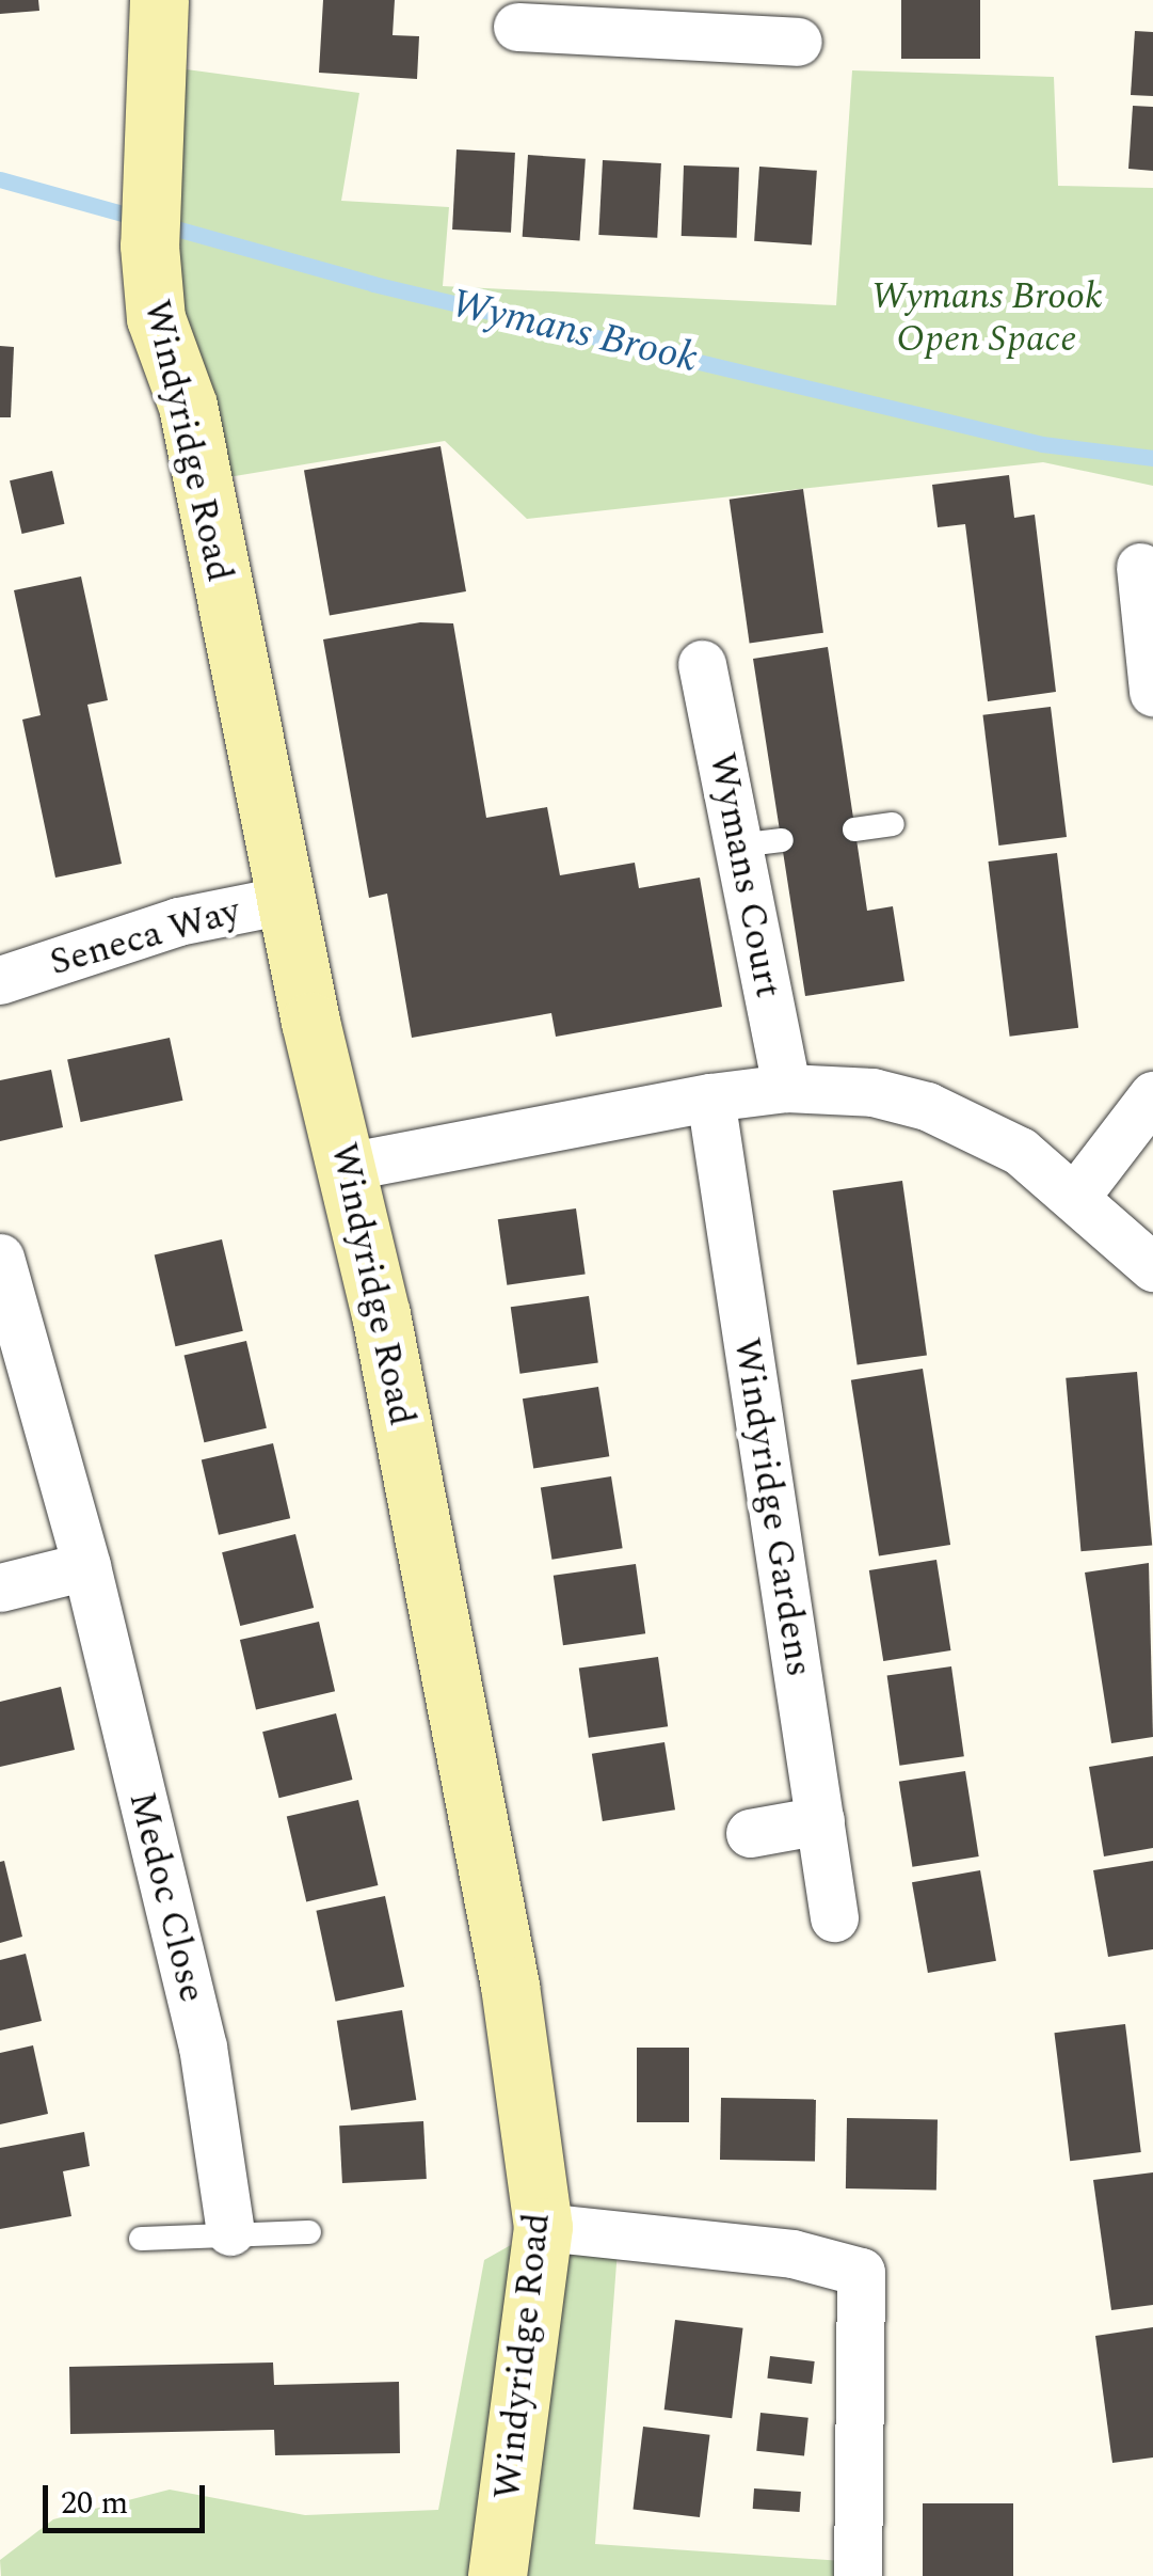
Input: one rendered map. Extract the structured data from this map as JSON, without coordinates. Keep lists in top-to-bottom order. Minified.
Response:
{"streets":{"street":["Windyridge Road","Wymans Court","Seneca Way","Windyridge Gardens","Medoc Close"]},"crossings":[["Windyridge Road","Seneca Way"]],"water":["Wymans Brook"],"parks":["Wymans Brook Open Space"],"scale_bar":"20 m"}
